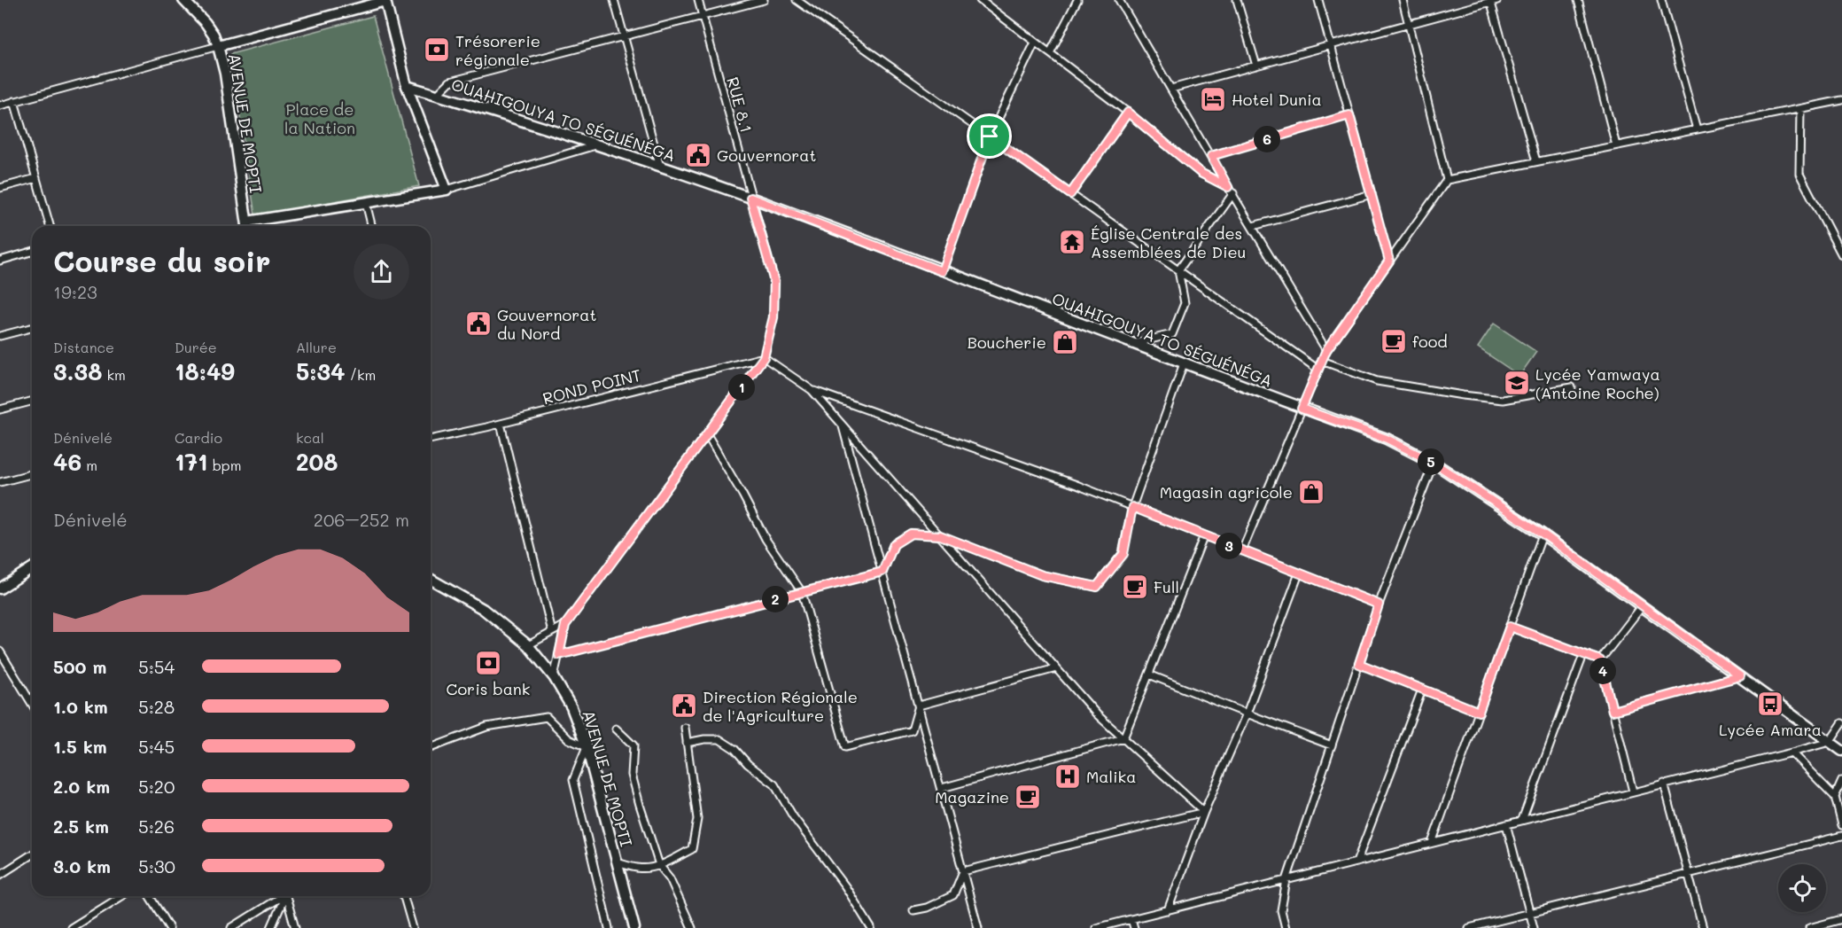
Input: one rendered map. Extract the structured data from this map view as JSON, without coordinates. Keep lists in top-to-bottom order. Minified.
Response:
{"streets":{"main road":["OUAHIGOUYA TO SÉGUÉNÉGA","AVENUE DE MOPTI"],"street":["RUE 8.1","ROND POINT"]},"crossings":[["RUE 8.1","OUAHIGOUYA TO SÉGUÉNÉGA"],["RUE 8.1","AVENUE DE MOPTI"],["RUE 8.1","ROND POINT"]],"parks":["Place de la Nation"],"places":{"bank":["Trésorerie régionale","Coris bank"],"hotel":["Hotel Dunia"],"public building":["Gouvernorat","Gouvernorat du Nord","Direction Régionale de l'Agriculture"],"temple":["Église Centrale des Assemblées de Dieu"],"cafe":["food","Full","Magazine"],"shop":["Boucherie","Magasin agricole"],"school or university":["Lycée Yamwaya (Antoine Roche)"],"bus stop":["Lycée Amara"],"hospital":["Malika"]},"page":{"pins":["6","1","5","3","2","4"],"heading":["Course du soir","19:23"],"stats":[["Distance","3.38 km"],["Durée","18:49"],["Allure","5:34 /km"],["Dénivelé","46 m"],["Cardio","171 bpm"],["kcal","208"]],"chart":["Dénivelé","206–252 m"],"list":[{"name":"500 m","note":"5:54"},{"name":"1.0 km","note":"5:28"},{"name":"1.5 km","note":"5:45"},{"name":"2.0 km","note":"5:20"},{"name":"2.5 km","note":"5:26"},{"name":"3.0 km","note":"5:30"}]}}
